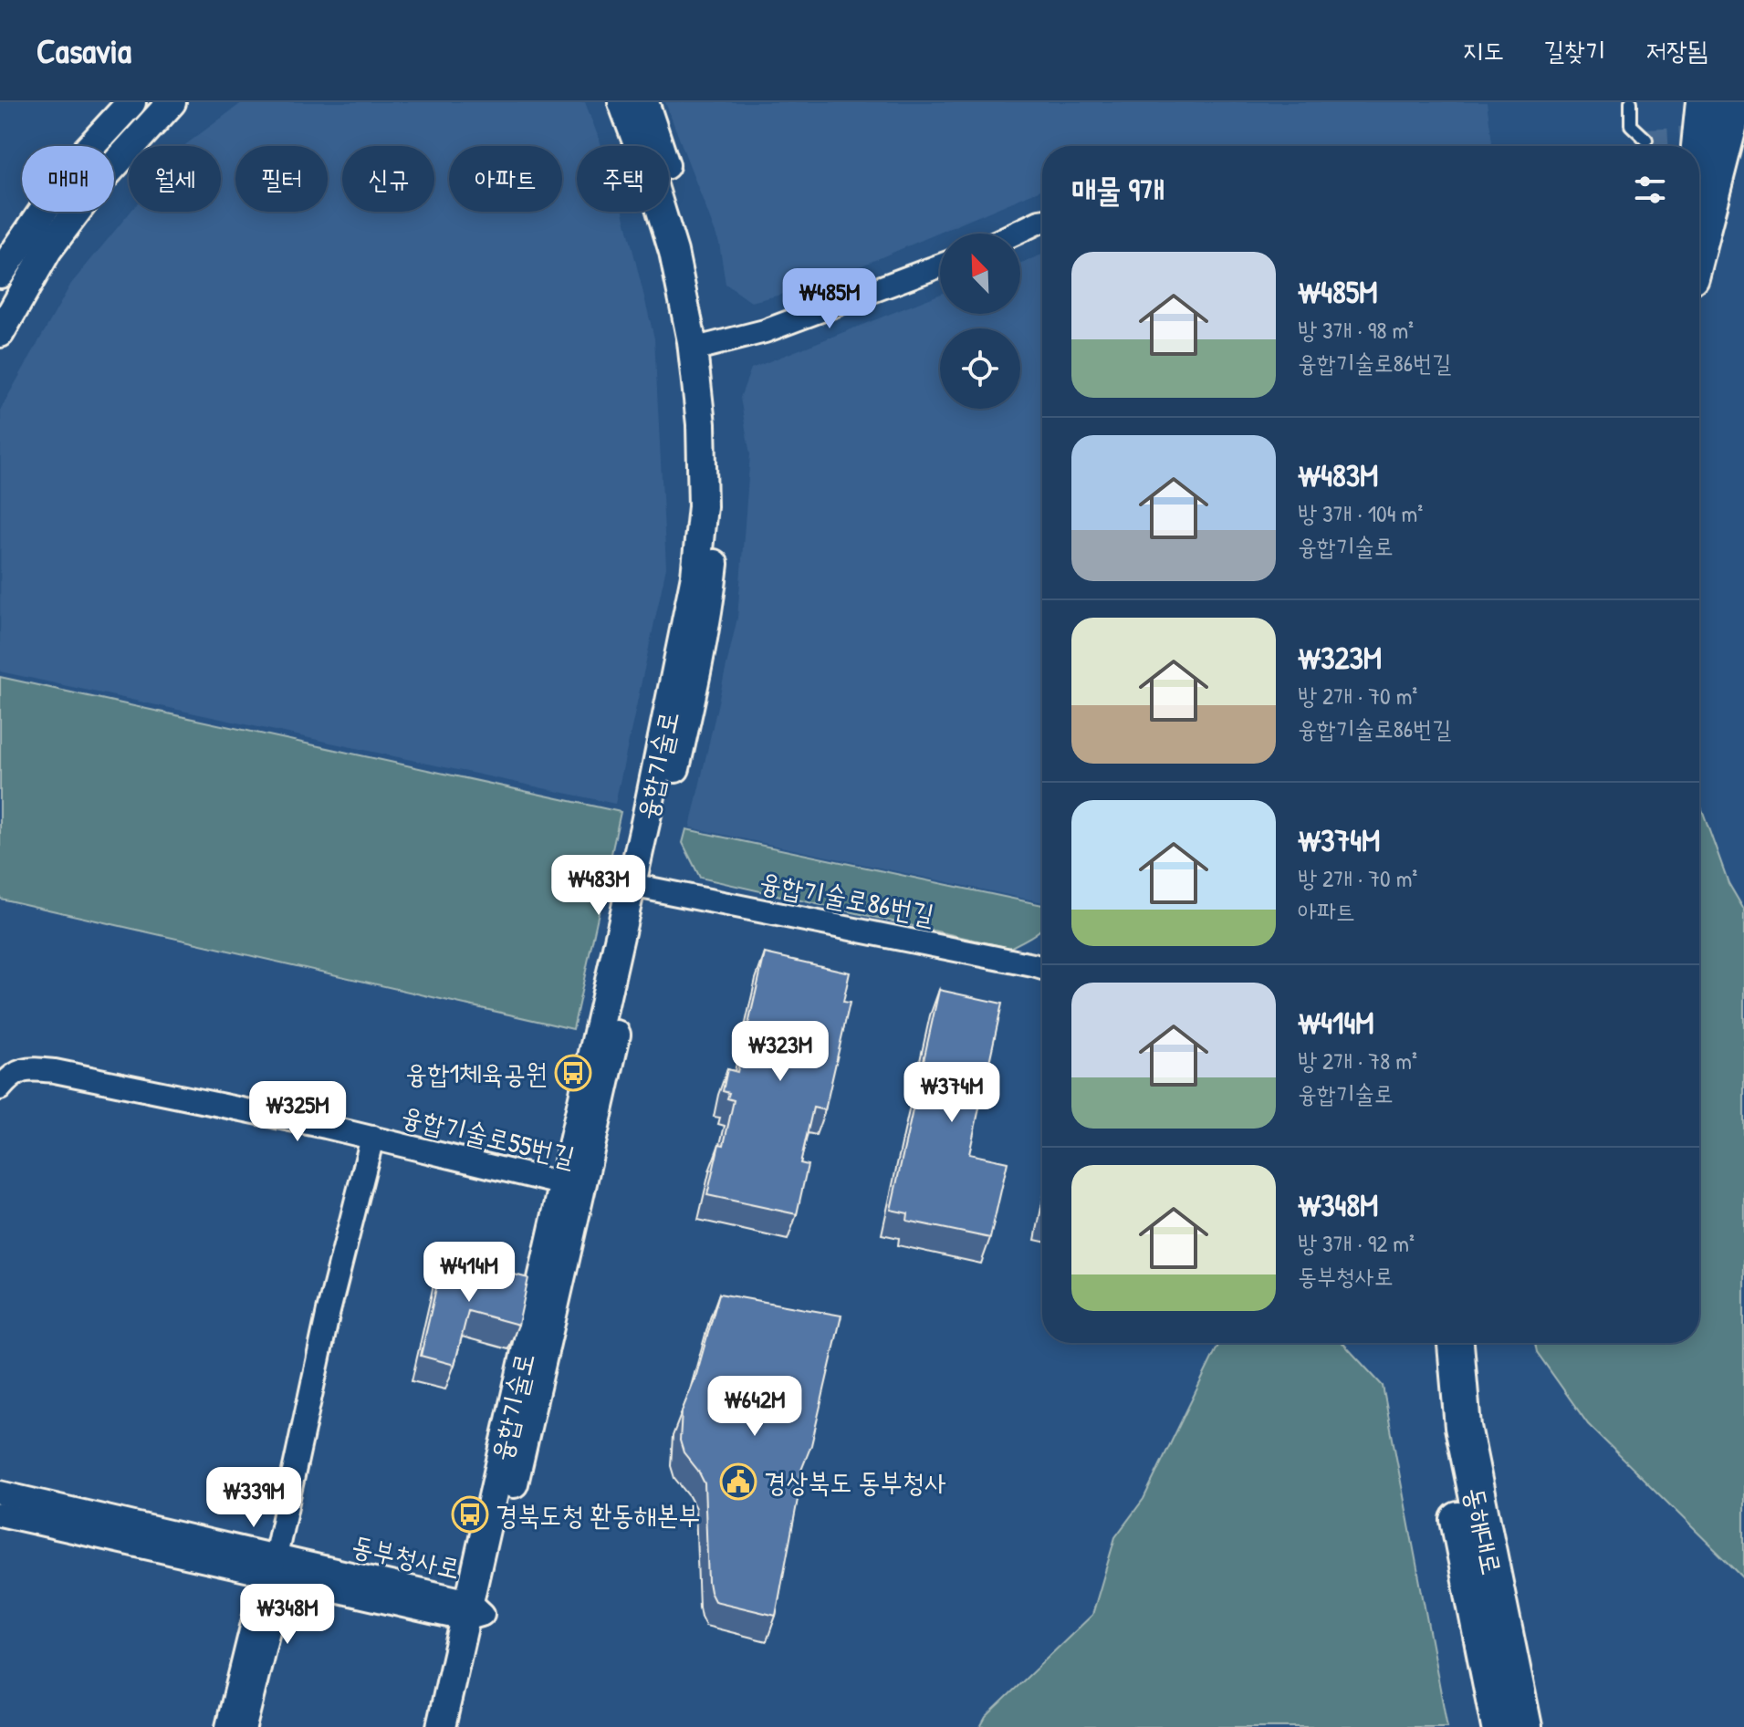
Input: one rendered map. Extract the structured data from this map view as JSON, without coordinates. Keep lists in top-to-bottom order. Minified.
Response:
{"streets":{"main road":["동해대로"],"street":["융합기술로","융합기술로86번길","융합기술로55번길","동부청사로"]},"crossings":[["융합기술로","융합기술로86번길"],["융합기술로","융합기술로55번길"],["융합기술로","동부청사로"]],"places":{"bus stop":["융합1체육공원","경북도청 환동해본부"],"public building":["경상북도 동부청사"]},"north":"top left","page":{"header":"Casavia","nav":["지도","길찾기","저장됨"],"chip":["매매","월세","필터","신규","아파트","주택"],"heading":"매물 9개","list":[{"name":"₩485M","note":"방 3개 · 98 m² · 융합기술로86번길"},{"name":"₩483M","note":"방 3개 · 104 m² · 융합기술로"},{"name":"₩323M","note":"방 2개 · 70 m² · 융합기술로86번길"},{"name":"₩374M","note":"방 2개 · 70 m² · 아파트"},{"name":"₩414M","note":"방 2개 · 78 m² · 융합기술로"},{"name":"₩348M","note":"방 3개 · 92 m² · 동부청사로"}],"price":["₩485M","₩483M","₩323M","₩374M","₩325M","₩414M","₩642M","₩339M","₩348M"]}}
